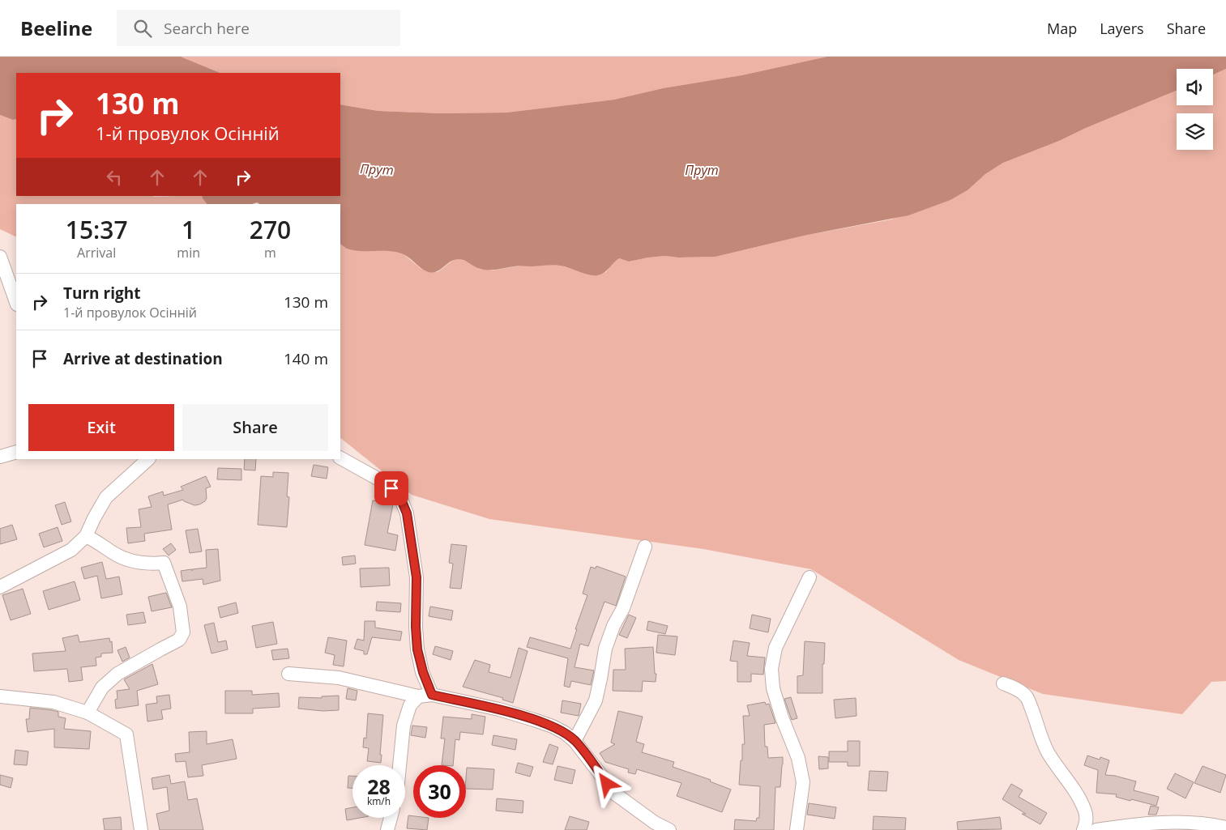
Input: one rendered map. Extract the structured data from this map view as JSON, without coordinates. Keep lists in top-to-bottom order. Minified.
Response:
{"water":["Прут"],"page":{"header":"Beeline","search":"Search here","nav":["Map","Layers","Share"],"turn":["130 m","1-й провулок Осінній"],"eta":["15:37","Arrival","1","min","270","m"],"list":[{"name":"Turn right","note":"1-й провулок Осінній","value":"130 m"},{"name":"Arrive at destination","value":"140 m"}],"buttons":["Exit","Share"],"speed":"28 km/h","limit":"30"}}
